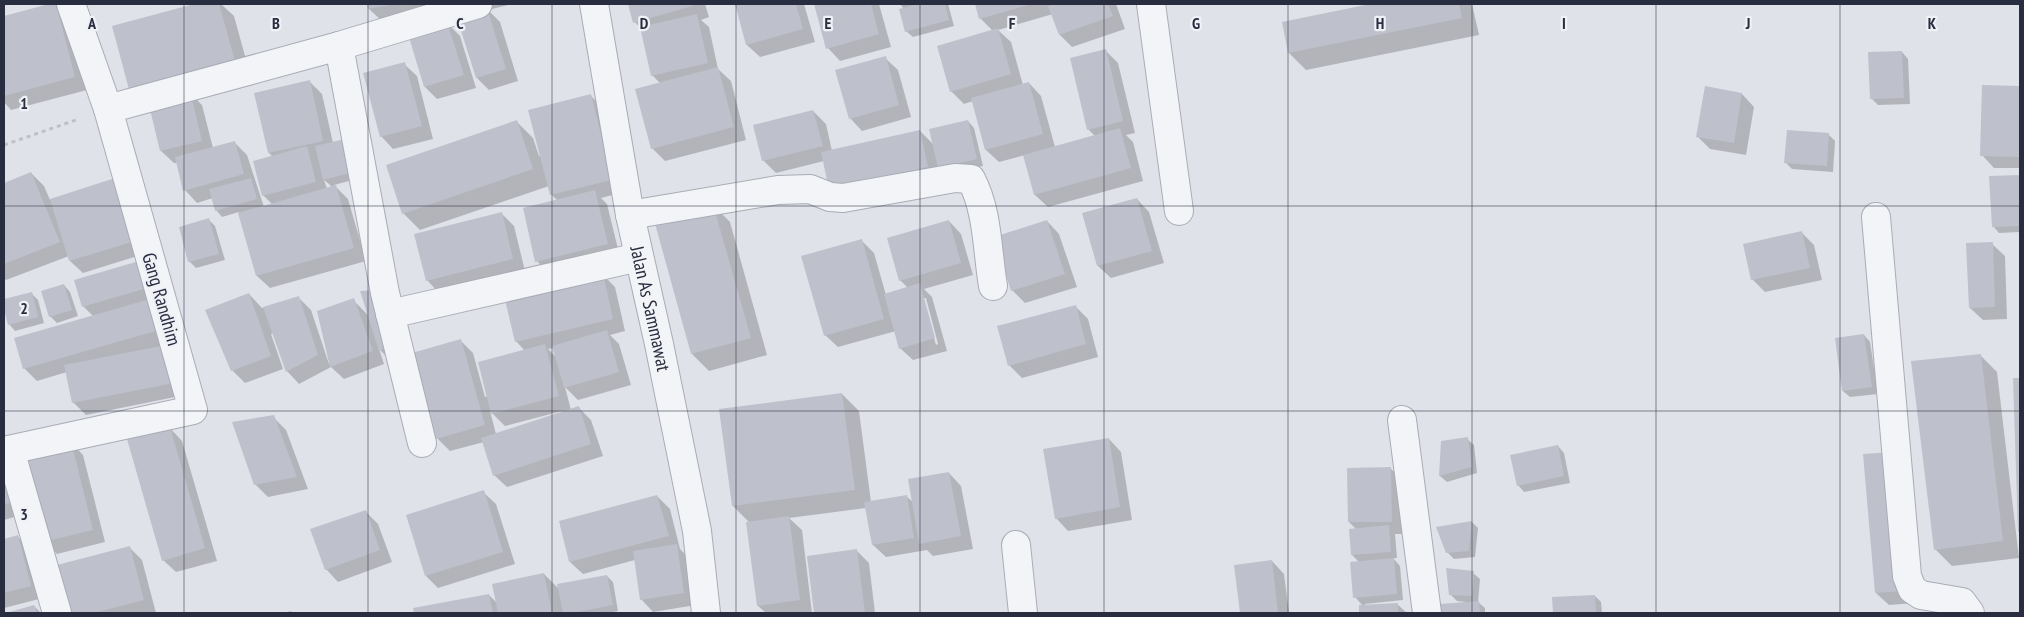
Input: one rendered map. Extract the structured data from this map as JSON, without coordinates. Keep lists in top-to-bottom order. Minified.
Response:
{"streets":{"street":["Gang Randhim","Jalan As Sammawat"]},"grid":{"columns":["A","B","C","D","E","F","G","H","I","J","K"],"rows":["1","2","3"]}}
